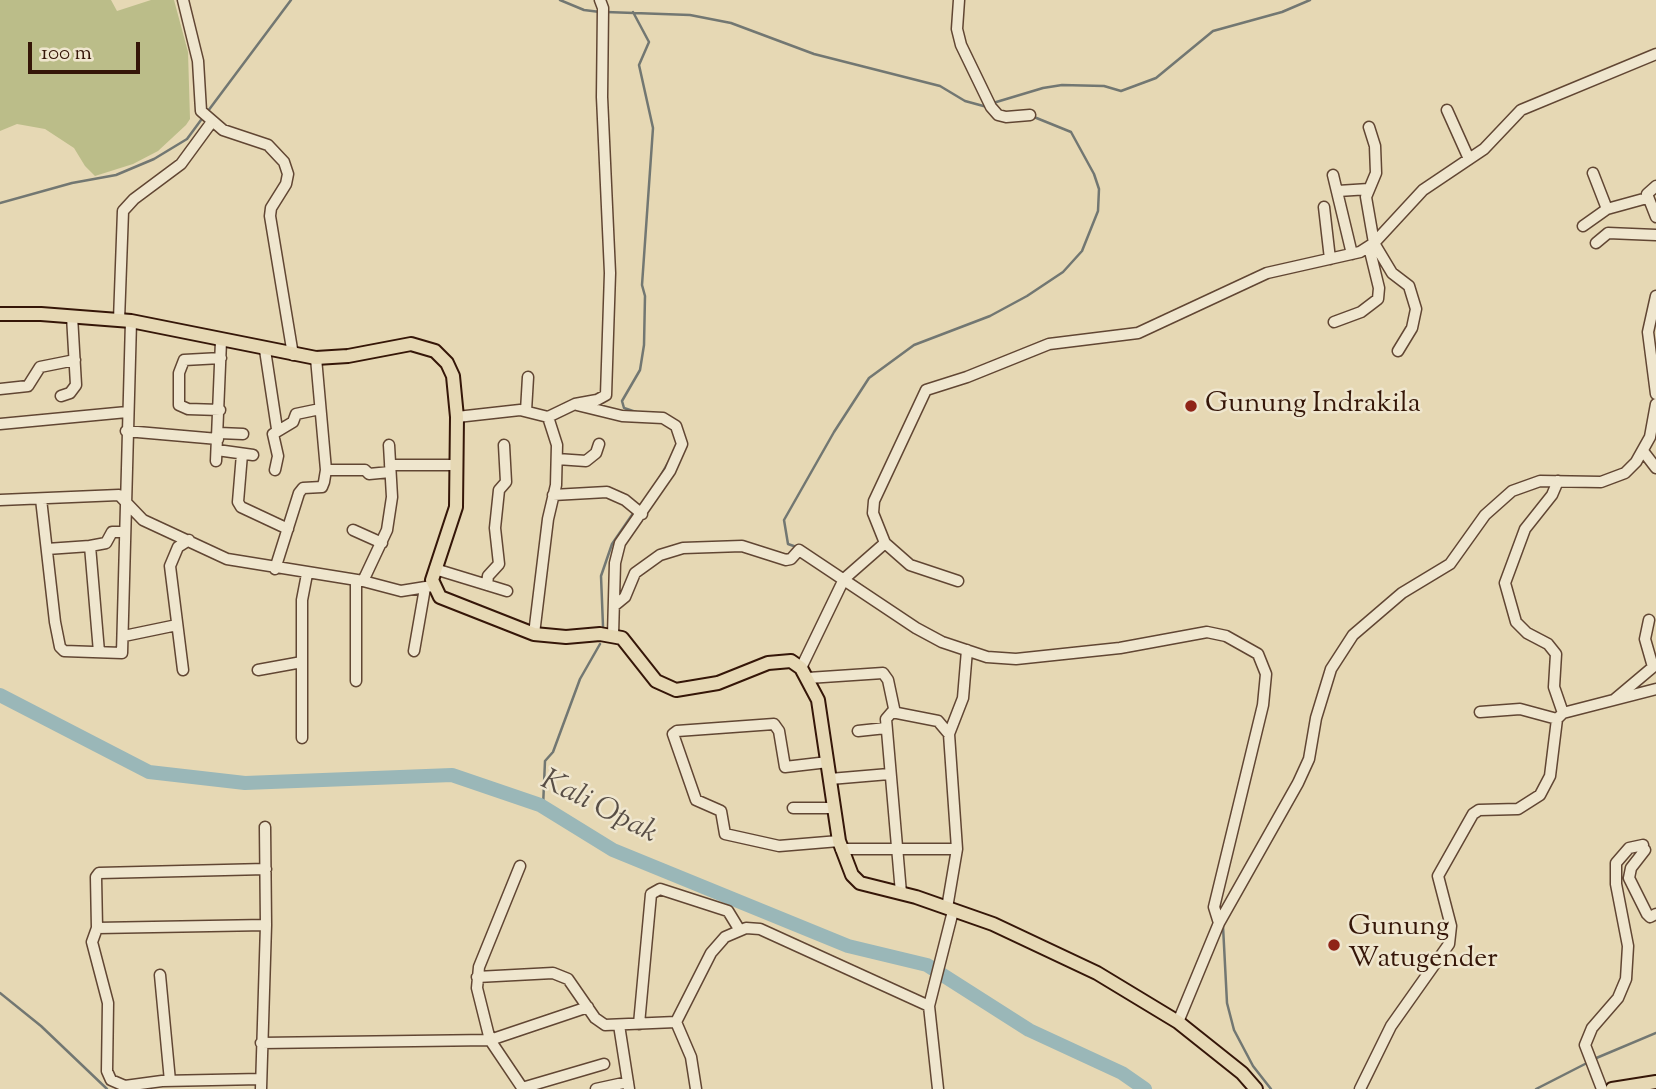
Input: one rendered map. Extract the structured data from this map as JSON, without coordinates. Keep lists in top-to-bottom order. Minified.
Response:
{"water":["Kali Opak"],"places":["Gunung Indrakila","Gunung Watugender"],"scale_bar":"100 m"}
